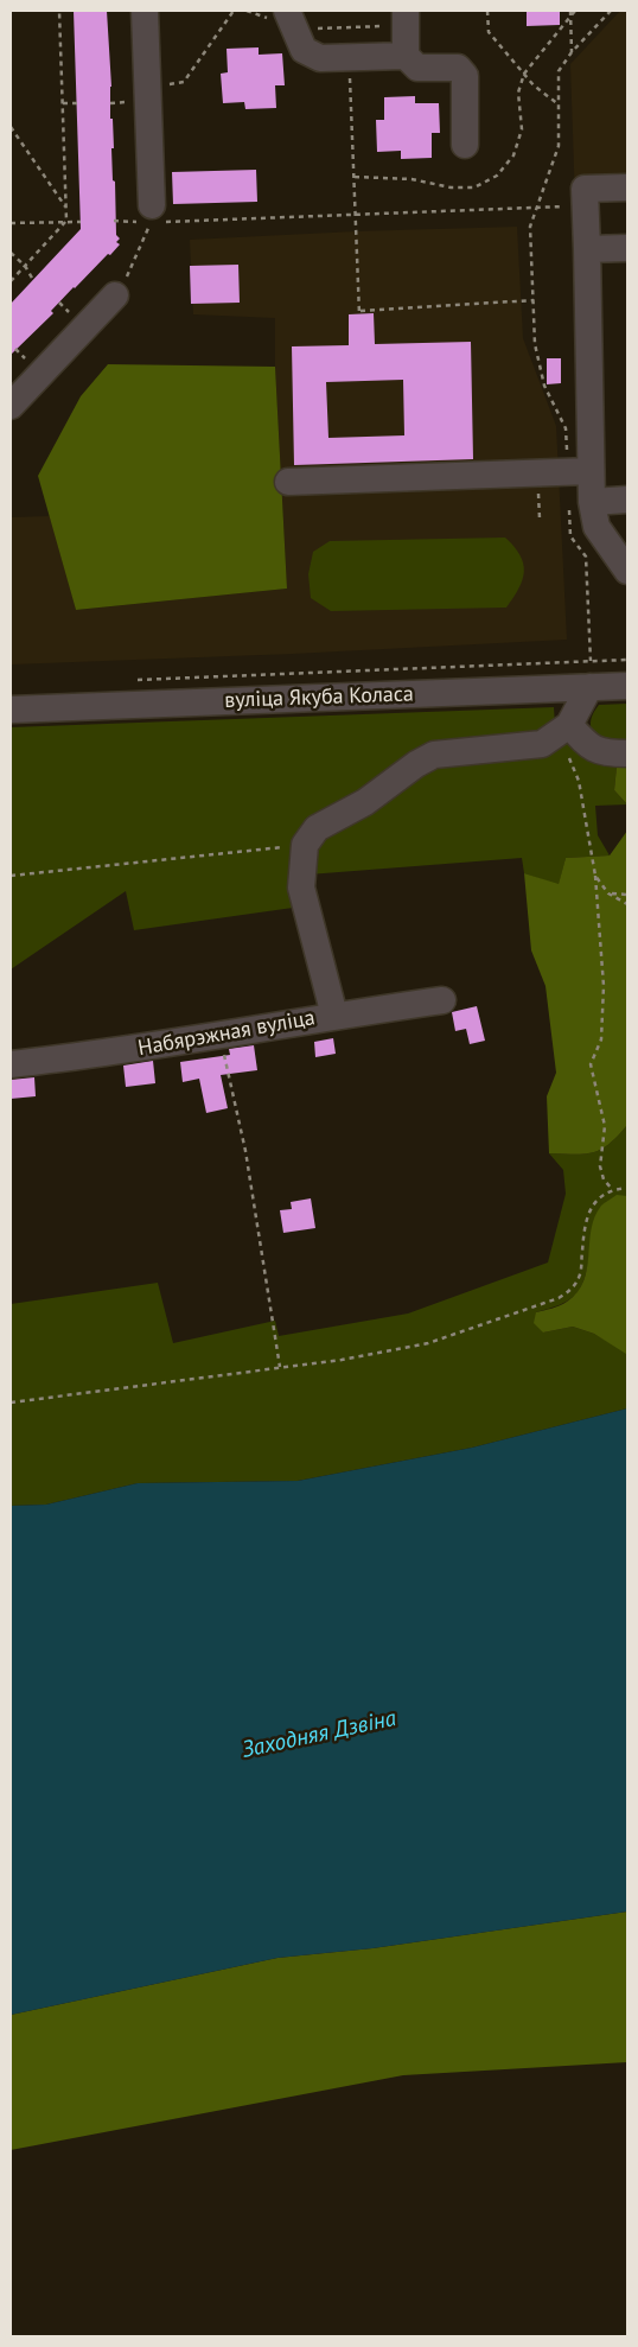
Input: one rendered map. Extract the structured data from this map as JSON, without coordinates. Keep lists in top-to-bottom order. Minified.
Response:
{"streets":{"street":["вуліца Якуба Коласа","Набярэжная вуліца"]},"water":["Заходняя Дзвіна"]}
